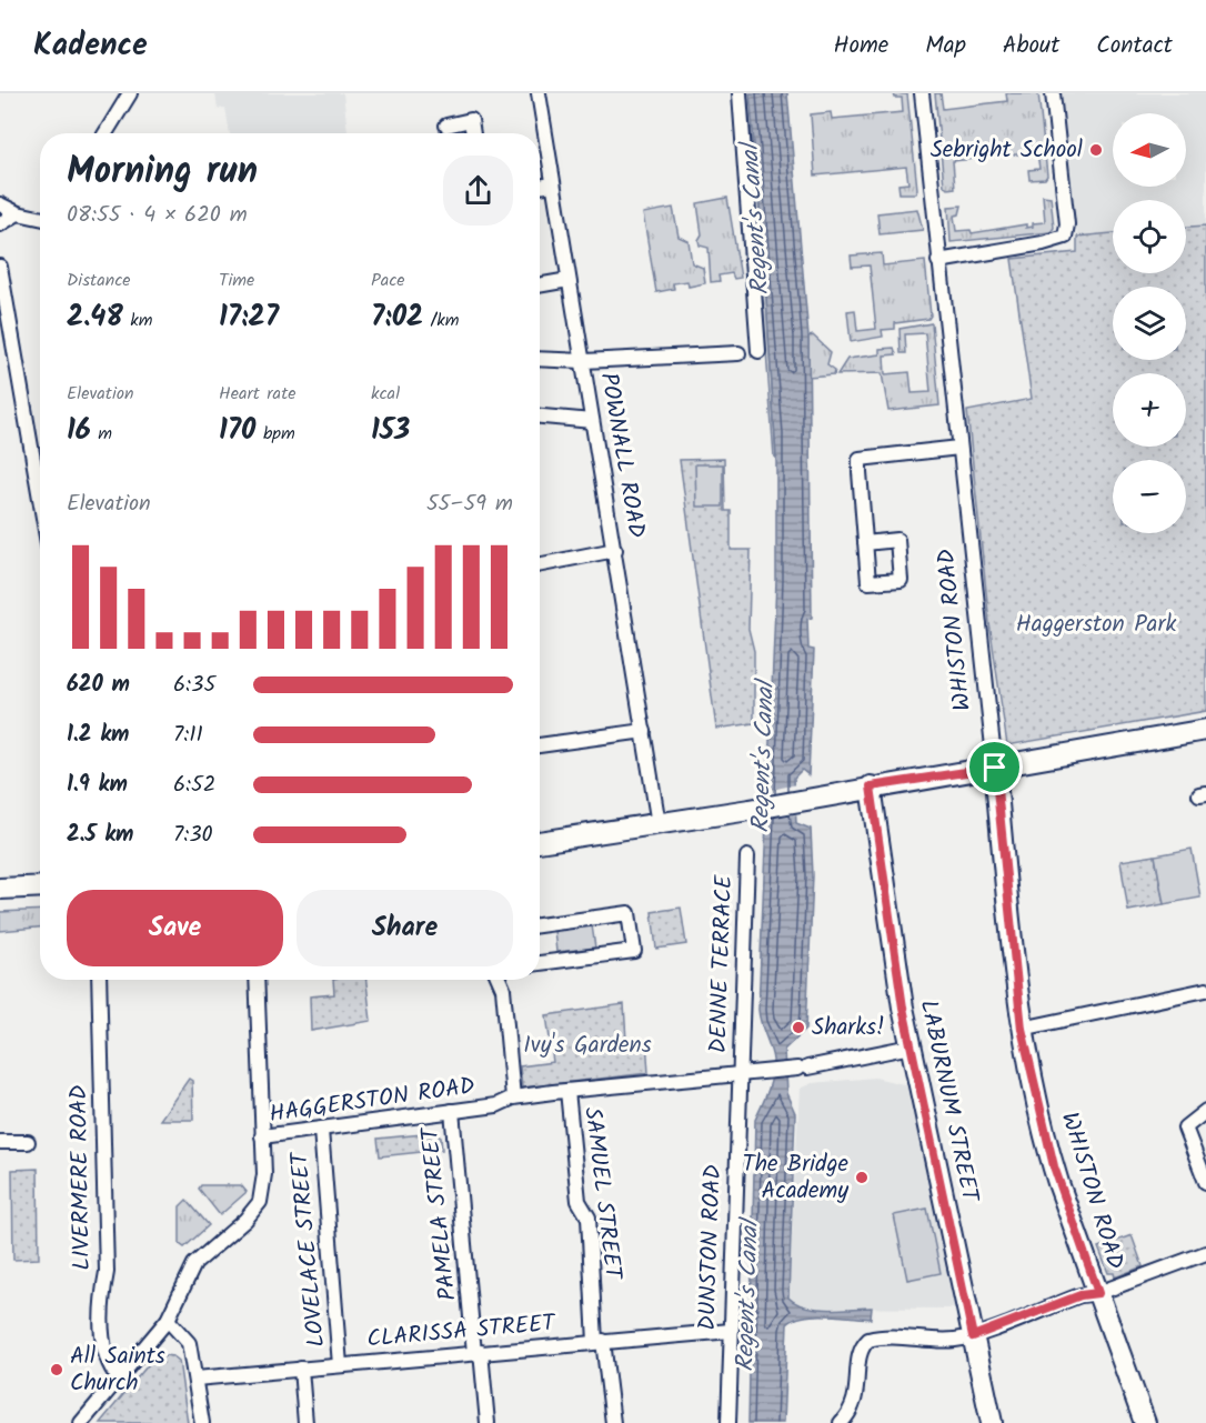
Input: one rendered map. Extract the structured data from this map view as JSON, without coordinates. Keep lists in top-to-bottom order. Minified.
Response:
{"streets":{"street":["POWNALL ROAD","WHISTON ROAD","DENNE TERRACE","HAGGERSTON ROAD","LABURNUM STREET","LIVERMERE ROAD","SAMUEL STREET","PAMELA STREET","DUNSTON ROAD","LOVELACE STREET","CLARISSA STREET"]},"crossings":[["DENNE TERRACE","HAGGERSTON ROAD"],["DENNE TERRACE","DUNSTON ROAD"],["HAGGERSTON ROAD","LABURNUM STREET"],["HAGGERSTON ROAD","LIVERMERE ROAD"],["HAGGERSTON ROAD","SAMUEL STREET"],["HAGGERSTON ROAD","PAMELA STREET"],["HAGGERSTON ROAD","DUNSTON ROAD"],["HAGGERSTON ROAD","LOVELACE STREET"],["SAMUEL STREET","CLARISSA STREET"],["PAMELA STREET","CLARISSA STREET"],["DUNSTON ROAD","CLARISSA STREET"],["LOVELACE STREET","CLARISSA STREET"]],"water":["Regent's Canal"],"parks":["Haggerston Park","Ivy's Gardens"],"places":["Sebright School","Sharks!","The Bridge Academy","All Saints Church"],"north":"left","page":{"header":"Kadence","nav":["Home","Map","About","Contact"],"map_buttons":["+","−"],"heading":["Morning run","08:55 · 4 × 620 m"],"stats":[["Distance","2.48 km"],["Time","17:27"],["Pace","7:02 /km"],["Elevation","16 m"],["Heart rate","170 bpm"],["kcal","153"]],"chart":["Elevation","55–59 m"],"list":[{"name":"620 m","note":"6:35"},{"name":"1.2 km","note":"7:11"},{"name":"1.9 km","note":"6:52"},{"name":"2.5 km","note":"7:30"}],"buttons":["Save","Share"]}}
